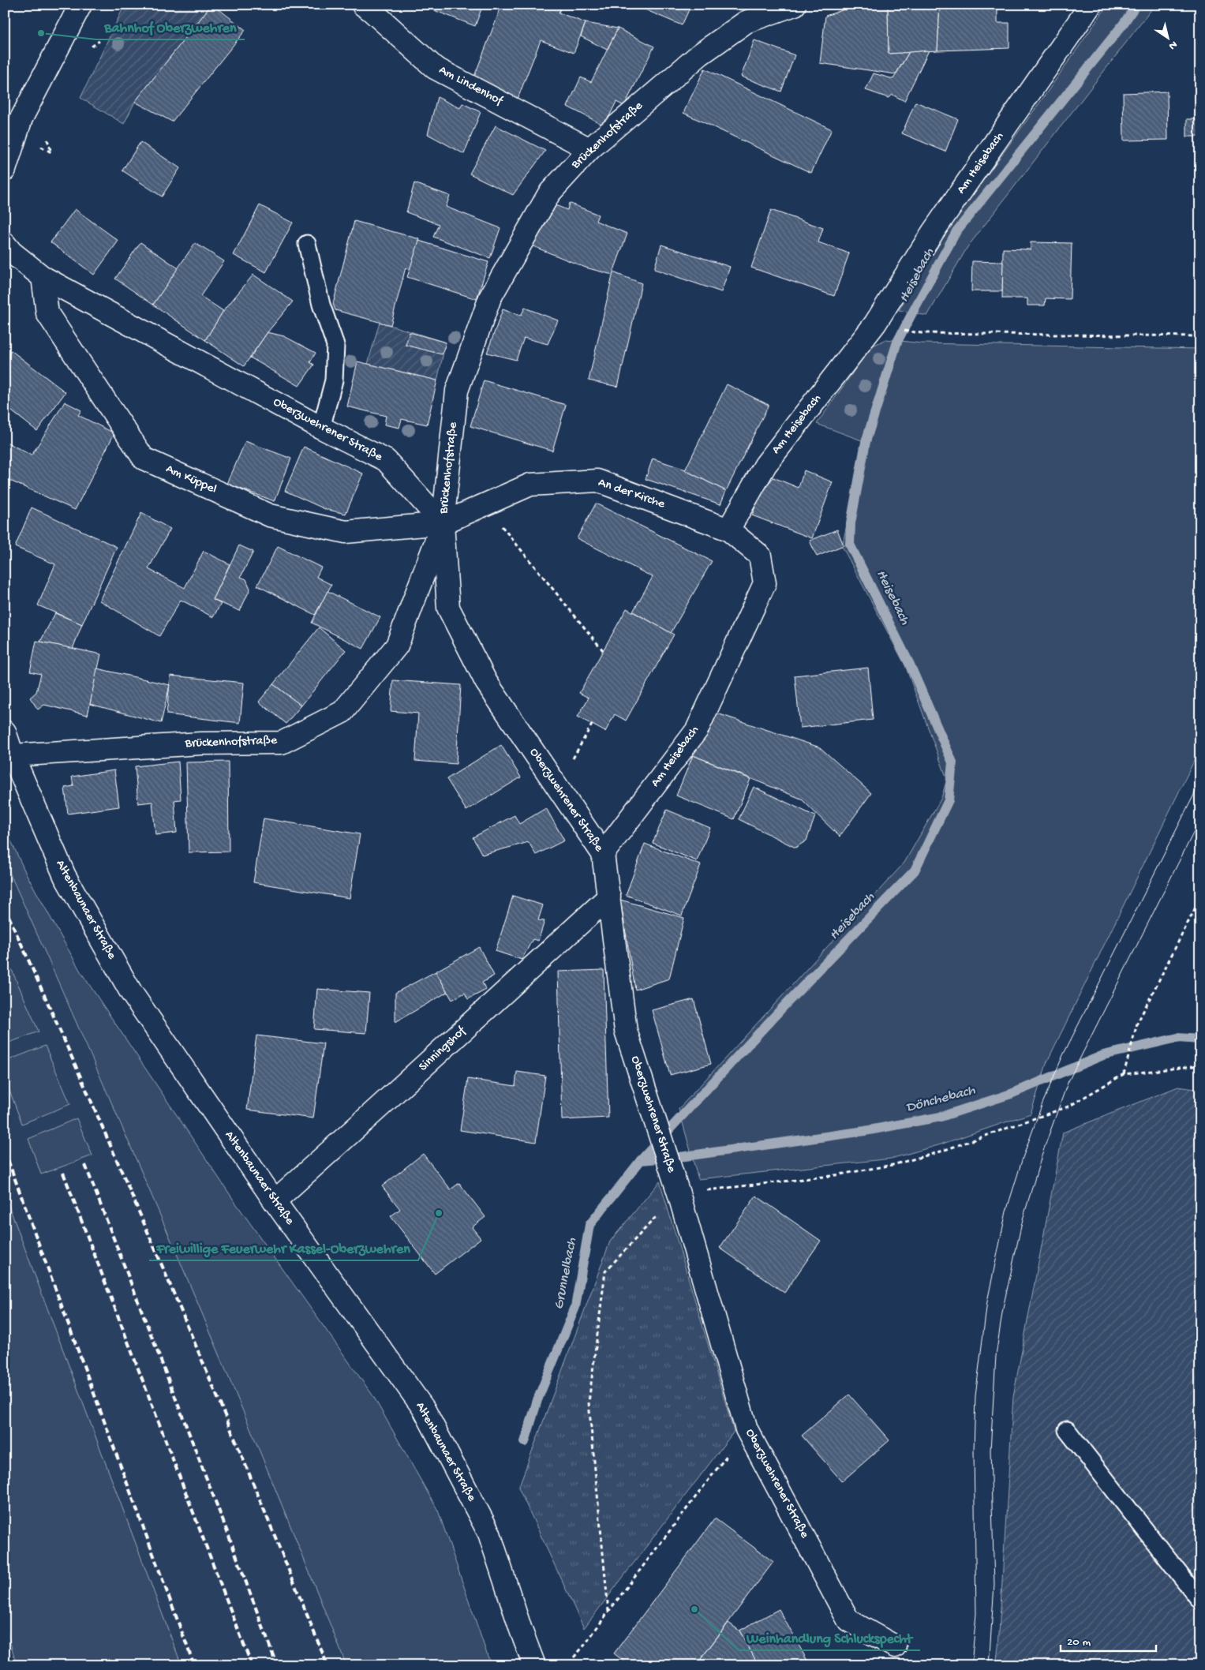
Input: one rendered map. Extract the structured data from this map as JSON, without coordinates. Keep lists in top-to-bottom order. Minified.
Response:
{"streets":{"street":["Am Lindenhof","Brückenhofstraße","Am Heisebach","Oberzwehrener Straße","Am Küppel","An der Kirche","Altenbaunaer Straße","Sinningshof"]},"crossings":[["Am Lindenhof","Brückenhofstraße"],["Brückenhofstraße","Oberzwehrener Straße"],["Brückenhofstraße","Am Küppel"],["Brückenhofstraße","An der Kirche"],["Brückenhofstraße","Altenbaunaer Straße"],["Am Heisebach","Oberzwehrener Straße"],["Am Heisebach","An der Kirche"],["Oberzwehrener Straße","Am Küppel"],["Oberzwehrener Straße","An der Kirche"],["Oberzwehrener Straße","Sinningshof"],["Am Küppel","An der Kirche"],["Altenbaunaer Straße","Sinningshof"]],"water":["Heisebach","Dönchebach","Grunnelbach"],"places":["Bahnhof Oberzwehren","Freiwillige Feuerwehr Kassel-Oberzwehren","Weinhandlung Schluckspecht"],"scale_bar":"20 m","north":"bottom right"}
